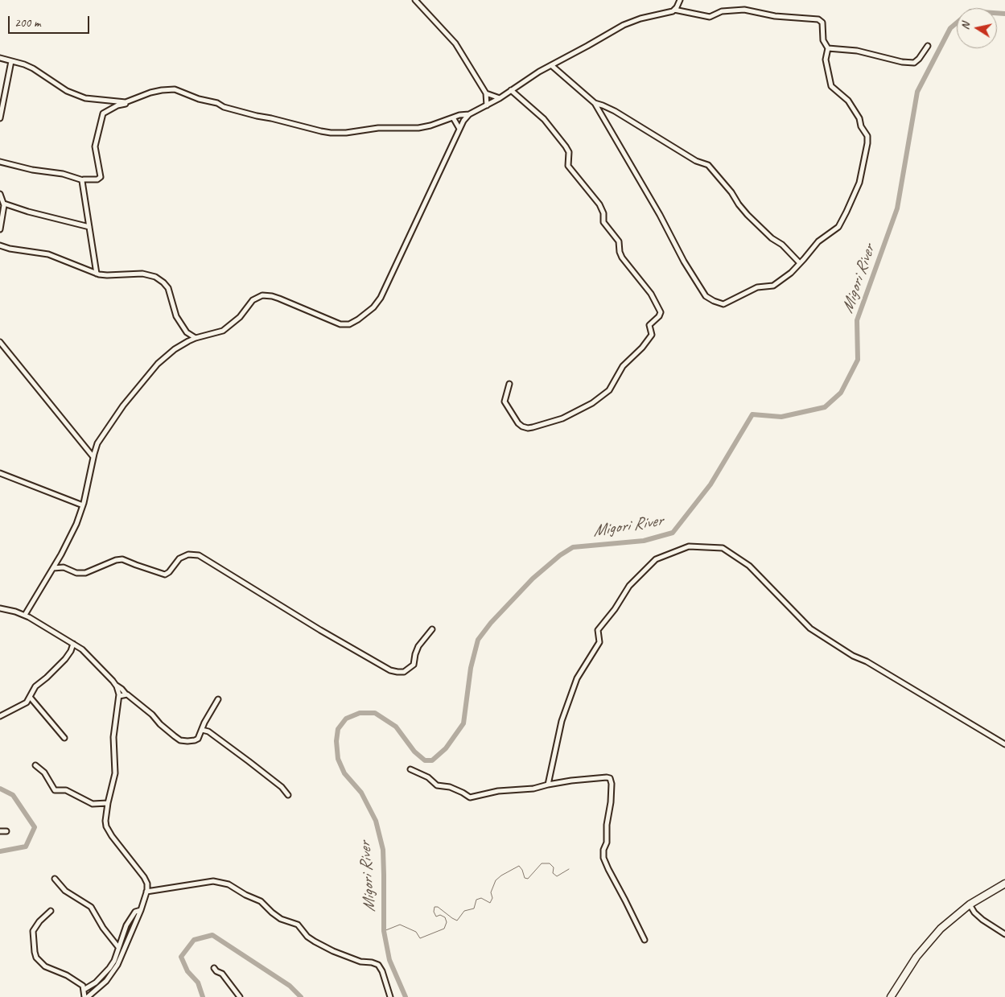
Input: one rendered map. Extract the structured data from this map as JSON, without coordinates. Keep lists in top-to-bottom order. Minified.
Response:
{"water":["Migori River"],"scale_bar":"200 m","north":"left"}
